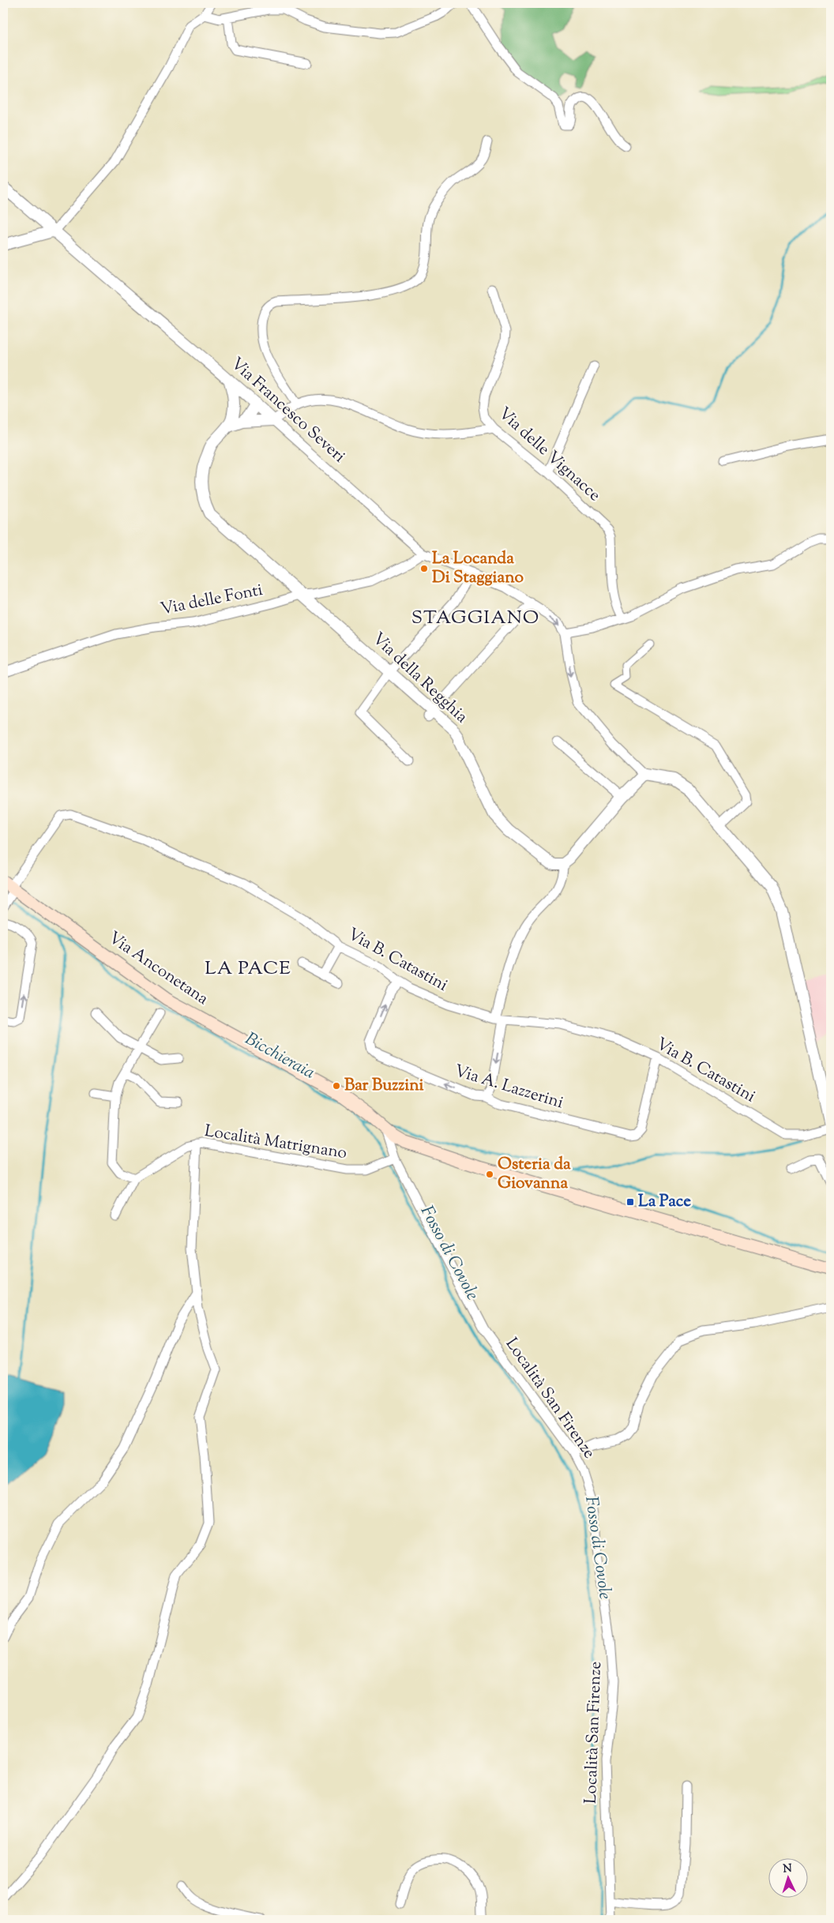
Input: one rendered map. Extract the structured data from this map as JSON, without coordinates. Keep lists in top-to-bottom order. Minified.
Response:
{"streets":{"main road":["Via Anconetana"],"street":["Via Francesco Severi","Via delle Vignacce","Via delle Fonti","Via della Regghia","Via B. Catastini","Via A. Lazzerini","Località Matrignano","Località San Firenze"]},"crossings":[["Via Francesco Severi","Via delle Fonti"],["Via Francesco Severi","Via della Regghia"],["Via delle Fonti","Via della Regghia"],["Via B. Catastini","Via Anconetana"],["Via B. Catastini","Via A. Lazzerini"],["Via Anconetana","Località San Firenze"],["Località Matrignano","Località San Firenze"]],"districts":["STAGGIANO","LA PACE"],"water":["Bicchieraia","Fosso di Covole"],"places":{"other":["La Locanda Di Staggiano","Bar Buzzini","Osteria da Giovanna"],"transit":["La Pace"]},"north":"top"}
